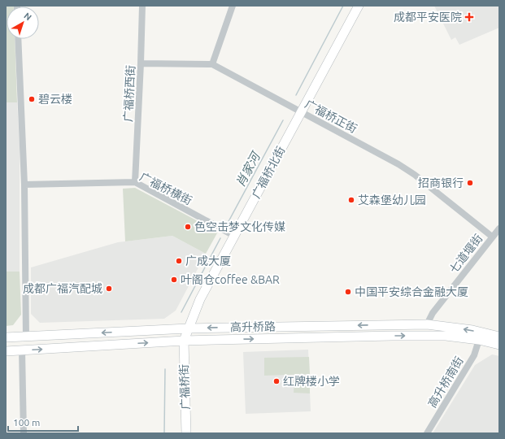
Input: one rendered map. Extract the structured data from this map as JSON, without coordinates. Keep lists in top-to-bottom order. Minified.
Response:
{"streets":{"main road":["广福桥北街","高升桥路","广福桥街"],"street":["广福桥西街","广福桥正街","广福桥横街","七道堰街","高升桥南街"]},"crossings":[["广福桥西街","广福桥正街"],["广福桥西街","广福桥横街"],["广福桥正街","广福桥北街"],["广福桥正街","七道堰街"],["广福桥北街","广福桥横街"],["广福桥北街","高升桥路"],["广福桥北街","广福桥街"],["七道堰街","高升桥路"],["高升桥路","高升桥南街"],["高升桥路","广福桥街"]],"water":["肖家河"],"places":{"health":["成都平安医院"],"other":["碧云楼","招商银行","艾森堡幼儿园","色空击梦文化传媒","广成大厦","叶阁仓coffee &BAR","成都广福汽配城","中国平安综合金融大厦","红牌楼小学"]},"scale_bar":"100 m","north":"top right"}
